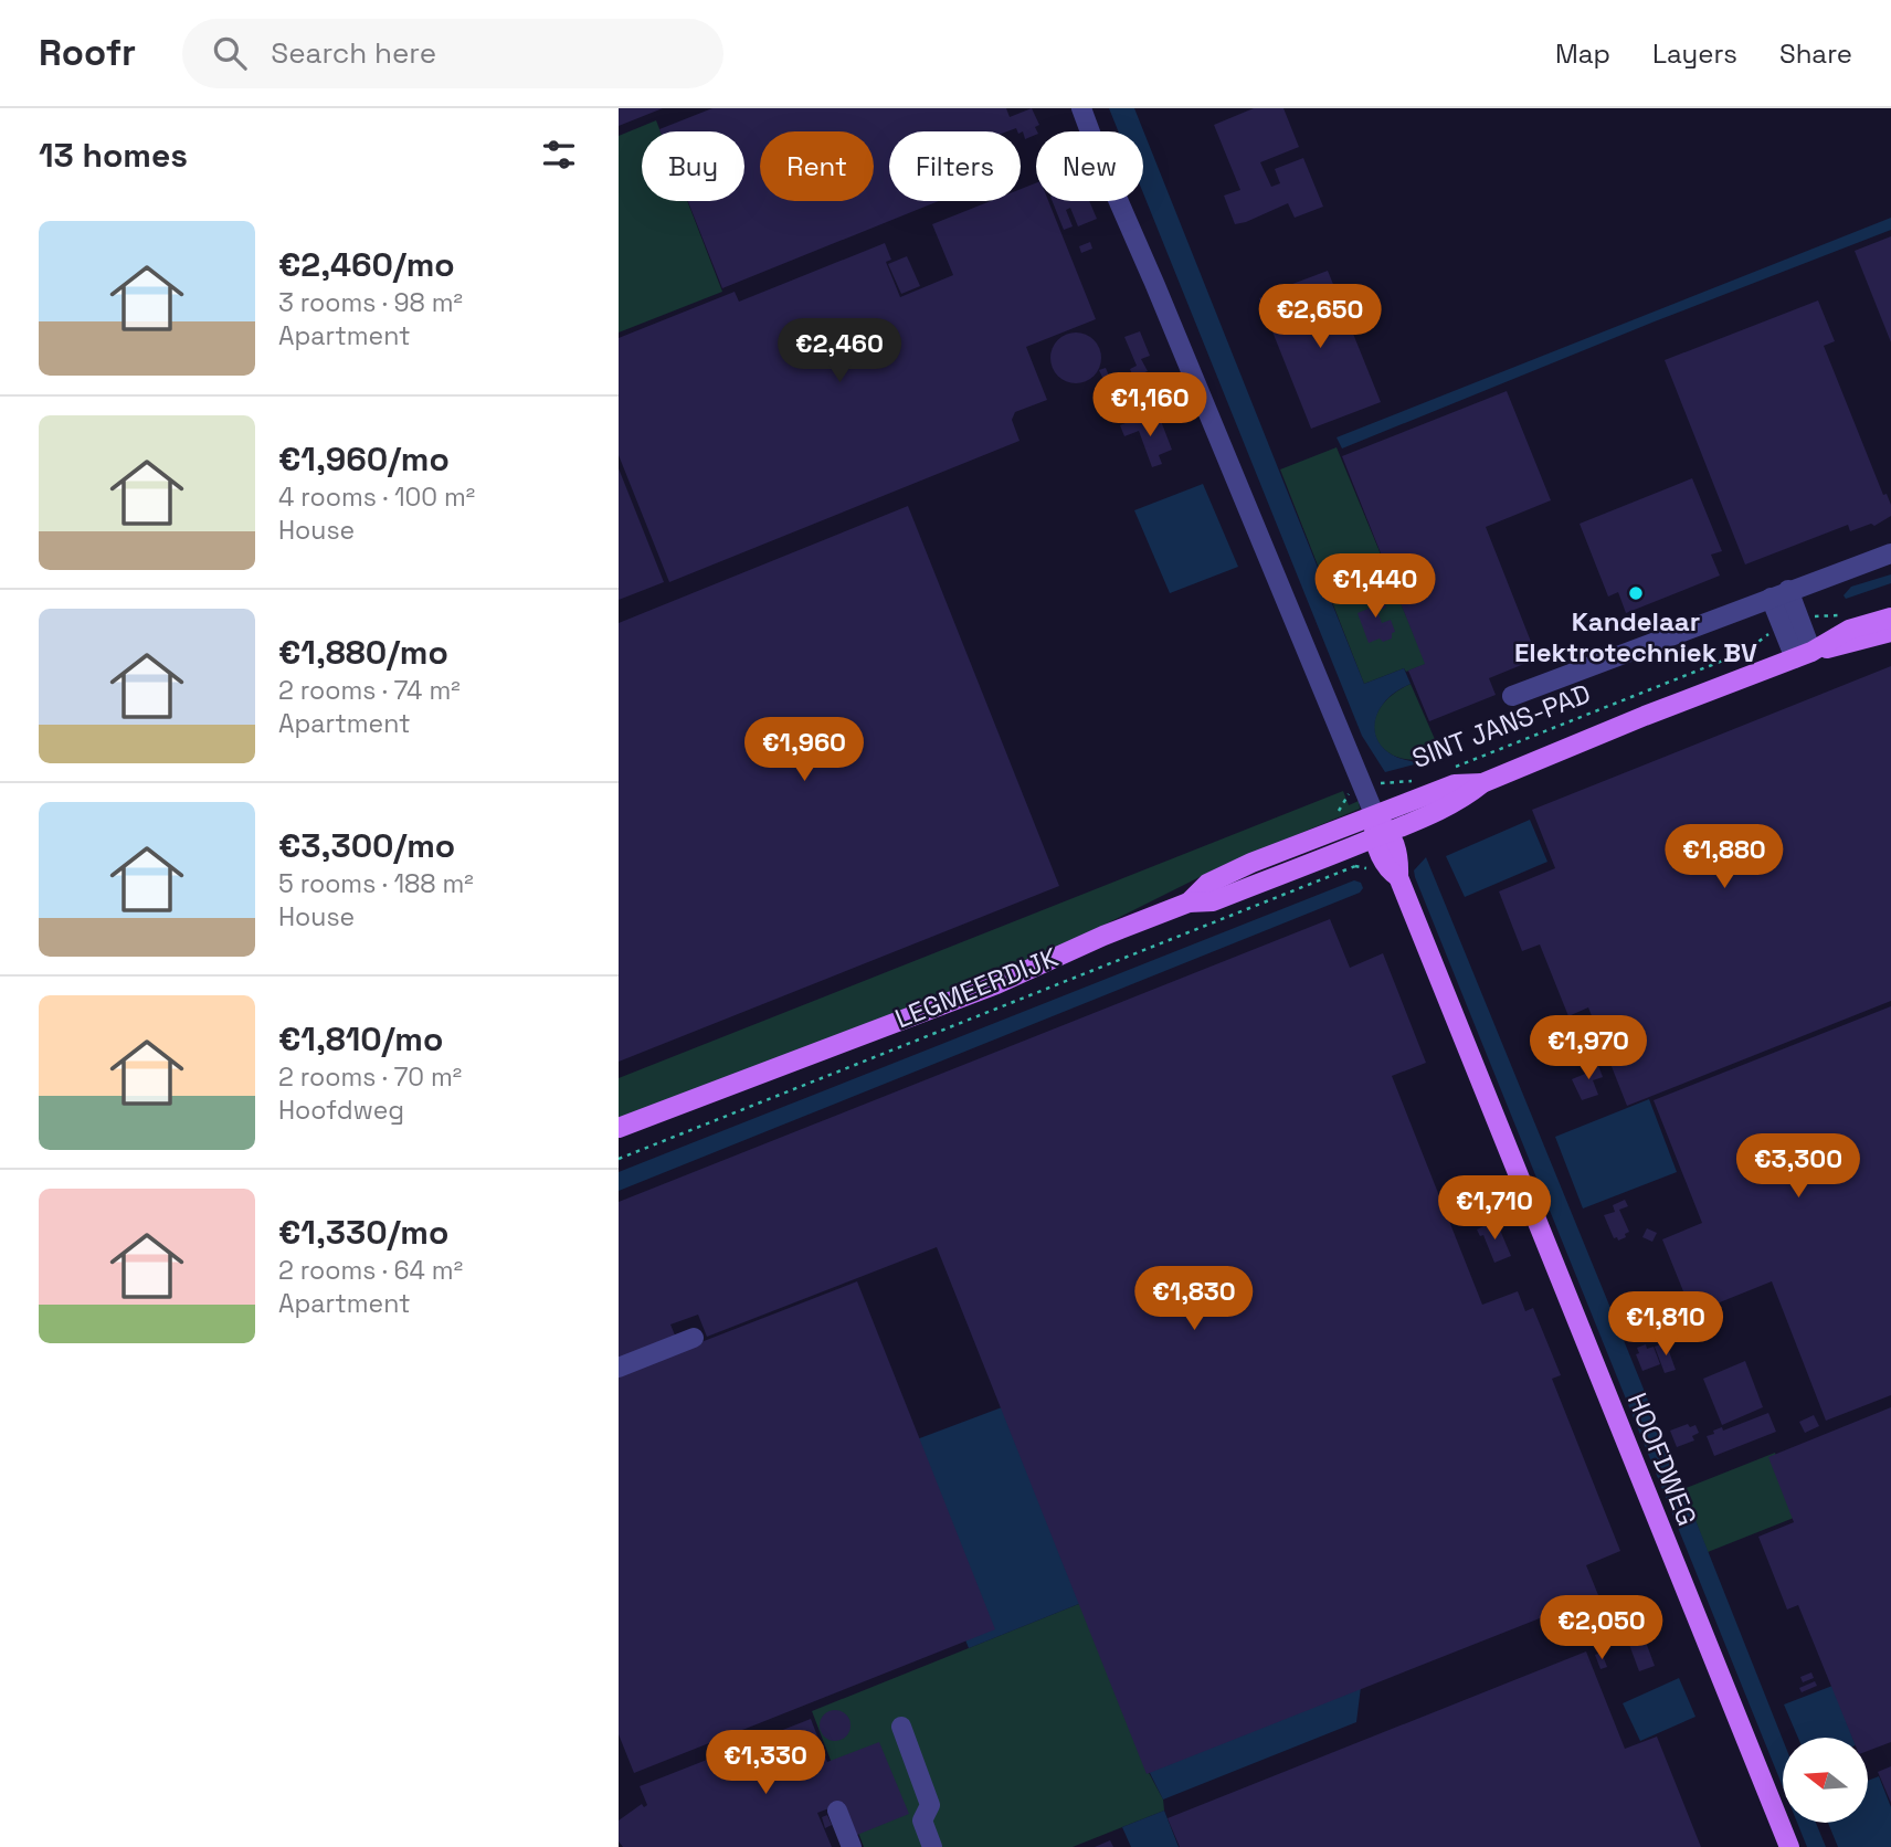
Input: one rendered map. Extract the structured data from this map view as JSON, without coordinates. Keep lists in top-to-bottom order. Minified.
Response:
{"streets":{"main road":["LEGMEERDIJK","HOOFDWEG"],"path":["SINT JANS-PAD"]},"crossings":[["LEGMEERDIJK","HOOFDWEG"]],"places":["Kandelaar Elektrotechniek BV"],"north":"left","page":{"header":"Roofr","search":"Search here","nav":["Map","Layers","Share"],"heading":"13 homes","chip":["Buy","Rent","Filters","New"],"list":[{"name":"€2,460/mo","note":"3 rooms · 98 m² · Apartment"},{"name":"€1,960/mo","note":"4 rooms · 100 m² · House"},{"name":"€1,880/mo","note":"2 rooms · 74 m² · Apartment"},{"name":"€3,300/mo","note":"5 rooms · 188 m² · House"},{"name":"€1,810/mo","note":"2 rooms · 70 m² · Hoofdweg"},{"name":"€1,330/mo","note":"2 rooms · 64 m² · Apartment"}],"price":["€2,650","€2,460","€1,160","€1,440","€1,960","€1,880","€1,970","€3,300","€1,710","€1,830","€1,810","€2,050","€1,330"]}}
